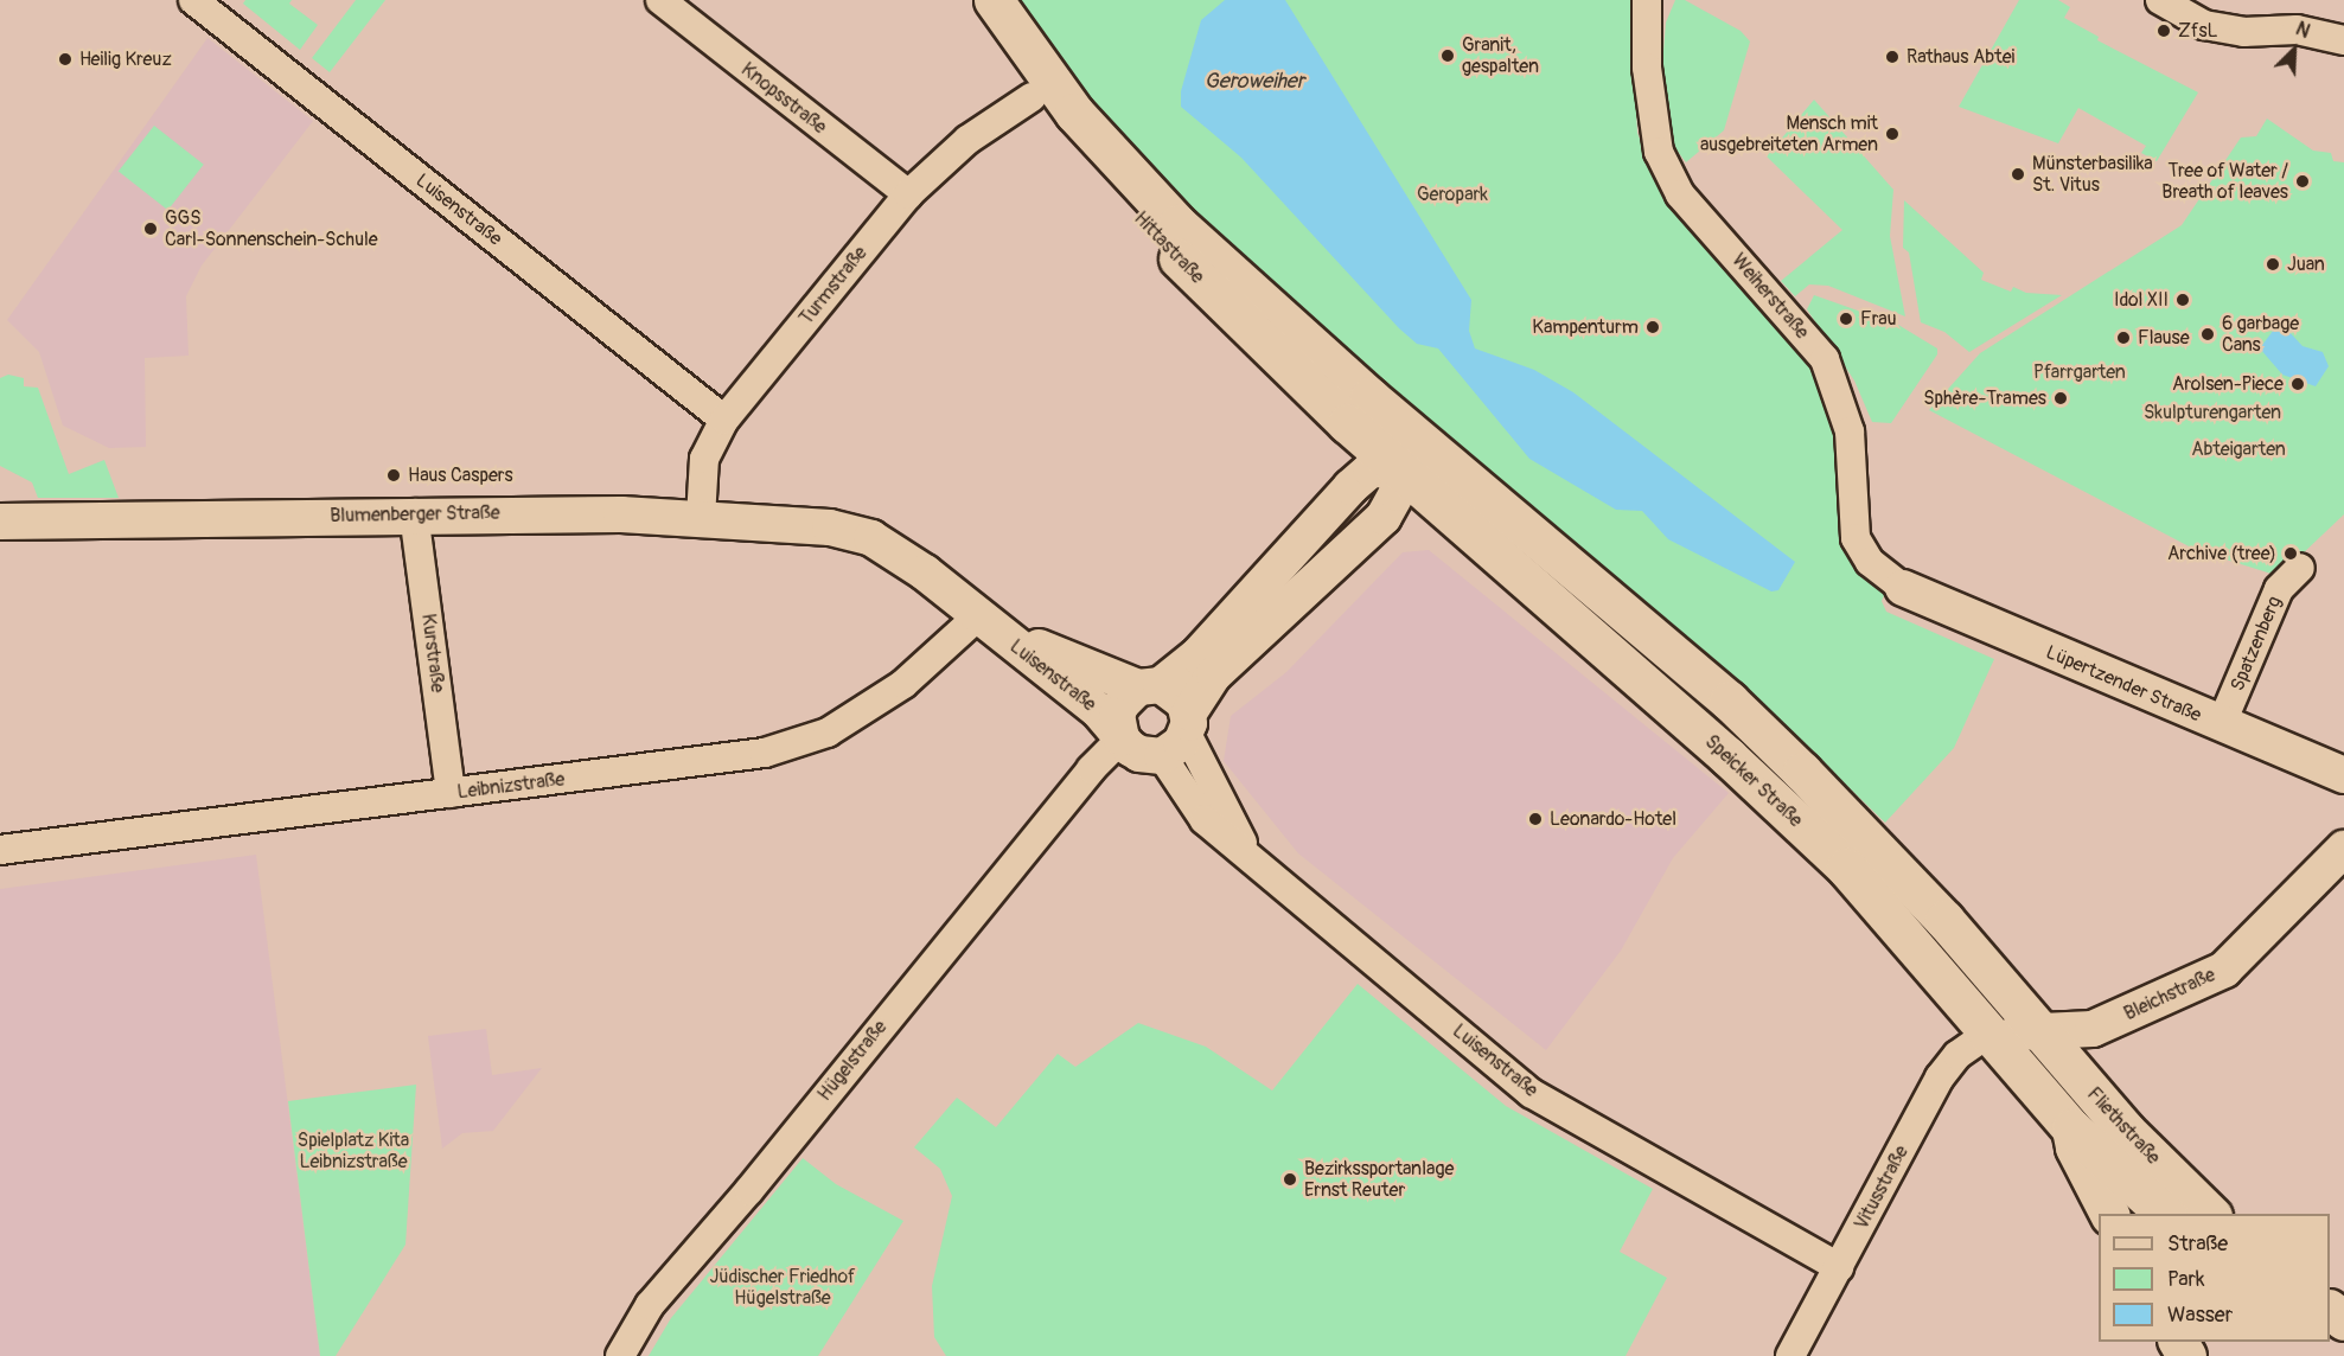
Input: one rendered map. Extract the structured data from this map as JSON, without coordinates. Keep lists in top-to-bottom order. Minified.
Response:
{"streets":{"main road":["Hittastraße","Speicker Straße","Fliethstraße"],"street":["Knopsstraße","Luisenstraße","Turmstraße","Weiherstraße","Blumenberger Straße","Spatzenberg","Kurstraße","Lüpertzender Straße","Leibnizstraße","Bleichstraße","Hügelstraße","Vitusstraße"]},"crossings":[["Knopsstraße","Turmstraße"],["Luisenstraße","Turmstraße"],["Luisenstraße","Blumenberger Straße"],["Luisenstraße","Leibnizstraße"],["Luisenstraße","Hügelstraße"],["Luisenstraße","Vitusstraße"],["Hittastraße","Turmstraße"],["Hittastraße","Speicker Straße"],["Turmstraße","Blumenberger Straße"],["Weiherstraße","Lüpertzender Straße"],["Blumenberger Straße","Kurstraße"],["Spatzenberg","Lüpertzender Straße"],["Kurstraße","Leibnizstraße"],["Speicker Straße","Bleichstraße"],["Speicker Straße","Fliethstraße"],["Speicker Straße","Vitusstraße"],["Bleichstraße","Fliethstraße"],["Bleichstraße","Vitusstraße"]],"water":["Geroweiher"],"parks":["Geropark","Pfarrgarten","Skulpturengarten","Abteigarten","Spielplatz Kita Leibnizstraße","Jüdischer Friedhof Hügelstraße"],"places":["ZfsL","Granit, gespalten","Rathaus Abtei","Heilig Kreuz","Mensch mit ausgebreiteten Armen","Münsterbasilika St. Vitus","Tree of Water / Breath of leaves","GGS Carl-Sonnenschein-Schule","Juan","Idol XII","Frau","Kampenturm","6 garbage Cans","Flause","Arolsen-Piece","Sphère-Trames","Haus Caspers","Archive (tree)","Leonardo-Hotel","Bezirkssportanlage Ernst Reuter"],"legend":["Straße","Park","Wasser"],"north":"top right"}
